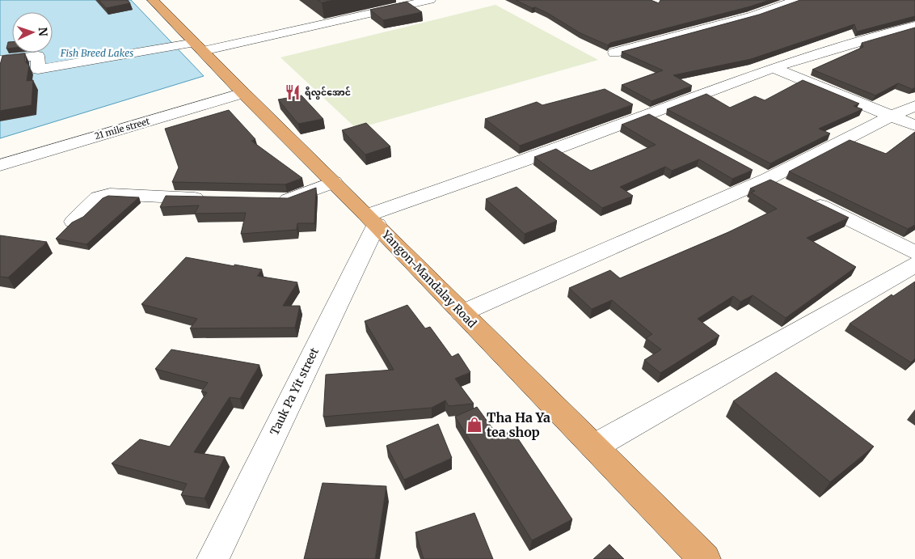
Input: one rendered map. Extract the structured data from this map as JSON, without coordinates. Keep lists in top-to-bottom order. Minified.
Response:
{"streets":{"highway":["Yangon-Mandalay Road"],"street":["21 mile street","Tauk Pa Yit street"]},"crossings":[["21 mile street","Yangon-Mandalay Road"],["Yangon-Mandalay Road","Tauk Pa Yit street"]],"water":["Fish Breed Lakes"],"places":{"restaurant":["ရီလွင်အောင်"],"shop":["Tha Ha Ya tea shop"]},"north":"right"}
